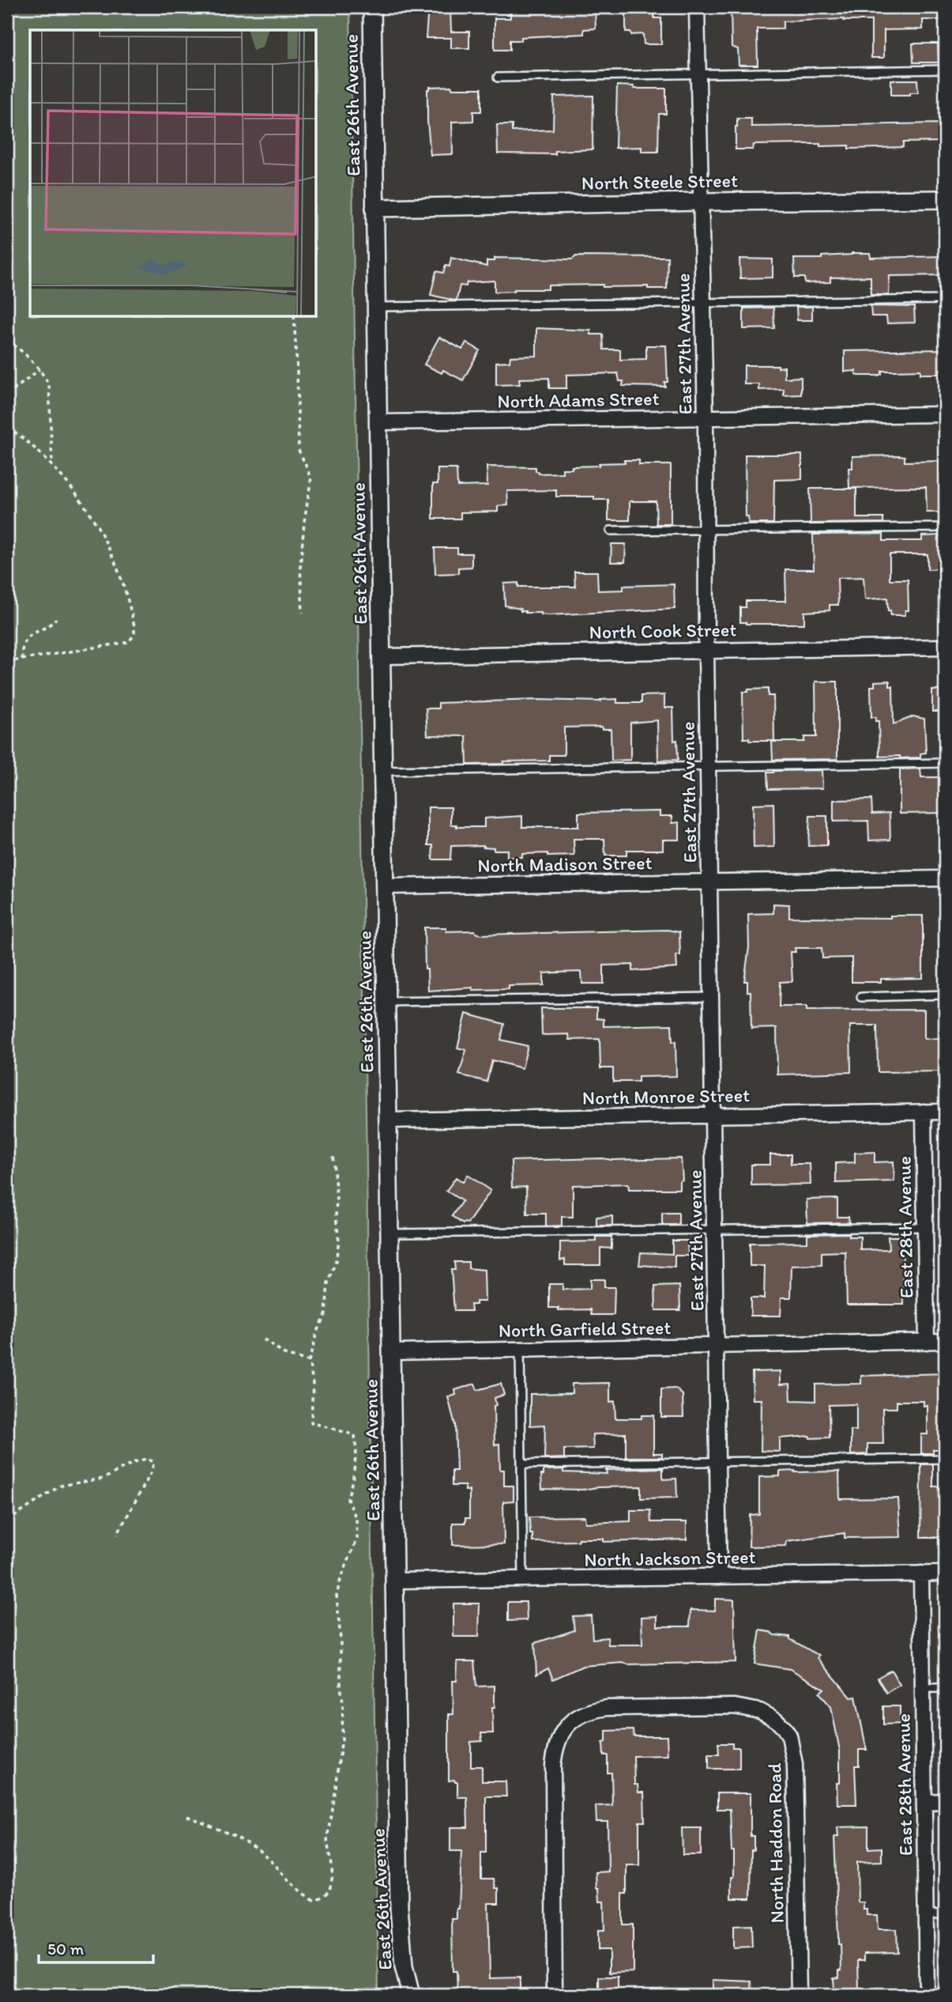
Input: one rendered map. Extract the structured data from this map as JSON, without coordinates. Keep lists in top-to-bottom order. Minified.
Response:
{"streets":{"street":["East 26th Avenue","North Steele Street","East 27th Avenue","North Adams Street","North Cook Street","North Madison Street","North Monroe Street","East 28th Avenue","North Garfield Street","North Jackson Street","North Haddon Road"]},"crossings":[["East 26th Avenue","North Steele Street"],["East 26th Avenue","North Adams Street"],["East 26th Avenue","North Cook Street"],["East 26th Avenue","North Madison Street"],["East 26th Avenue","North Monroe Street"],["East 26th Avenue","North Garfield Street"],["East 26th Avenue","North Jackson Street"],["North Steele Street","East 27th Avenue"],["East 27th Avenue","North Adams Street"],["East 27th Avenue","North Cook Street"],["East 27th Avenue","North Madison Street"],["East 27th Avenue","North Monroe Street"],["East 27th Avenue","North Garfield Street"],["East 27th Avenue","North Jackson Street"],["North Monroe Street","East 28th Avenue"],["East 28th Avenue","North Garfield Street"],["East 28th Avenue","North Jackson Street"]],"scale_bar":"50 m"}
